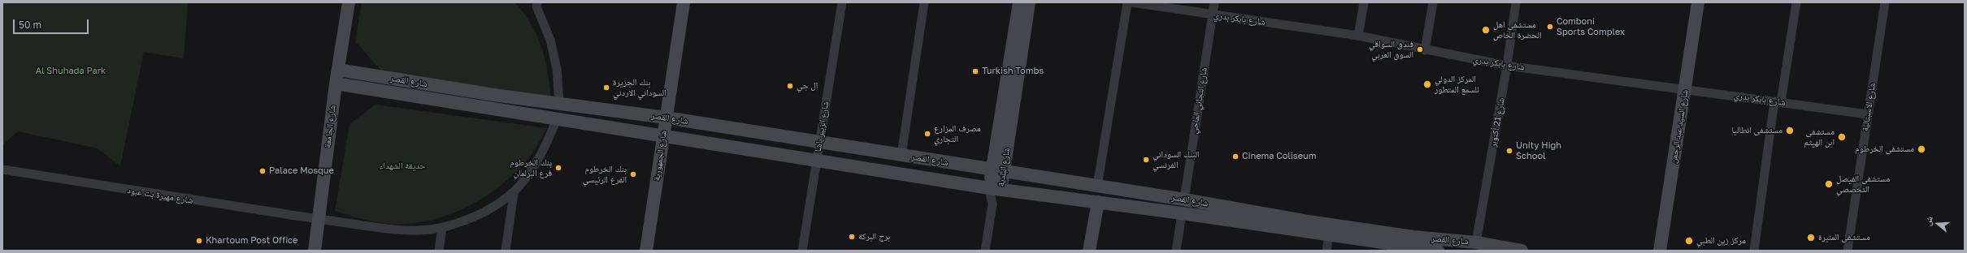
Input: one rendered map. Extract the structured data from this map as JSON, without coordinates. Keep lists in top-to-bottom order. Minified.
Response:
{"streets":{"main road":["شارع القصر","شارع الجامعة","شارع السيد عبد الرحمن","شارع الجمهورية","شارع البلدية"],"street":["شارع بابكر بدري","شارع التجاني الماحي","شارع الاسبتالية","شارع 21 أكتوبر","شارع الزبير باشا","شارع مهيرة بت عبود"]},"crossings":[["شارع بابكر بدري","شارع التجاني الماحي"],["شارع بابكر بدري","شارع الاسبتالية"],["شارع بابكر بدري","شارع 21 أكتوبر"],["شارع بابكر بدري","شارع السيد عبد الرحمن"],["شارع القصر","شارع التجاني الماحي"],["شارع القصر","شارع 21 أكتوبر"],["شارع القصر","شارع الجامعة"],["شارع القصر","شارع الزبير باشا"],["شارع القصر","شارع الجمهورية"],["شارع القصر","شارع البلدية"],["شارع القصر","شارع مهيرة بت عبود"],["شارع الجامعة","شارع مهيرة بت عبود"]],"parks":["Al Shuhada Park","حديقة الشهداء"],"places":["Comboni Sports Complex","مستشفى اهل الحضرة الخاص","فندق السواقي السوق العربي","Turkish Tombs","المركز الدولي للسمع المتطور","ال جي","بنك الجزيرة السوداني الاردني","مستشفى انطاليا","مصرف المزارع التجاري","مستشفى ابن الهيثم","مستشفى الخرطوم","Unity High School","Cinema Coliseum","البنك السوداني الفرنسي","بنك الخرطوم فرع البرلمان","Palace Mosque","بنك الخرطوم الفرع الرئيسي","مستشفى الفيصل التخصصي","برج البركة","مستشفى المنيرة","Khartoum Post Office","مركز زين الطبي"],"scale_bar":"50 m","north":"left"}
